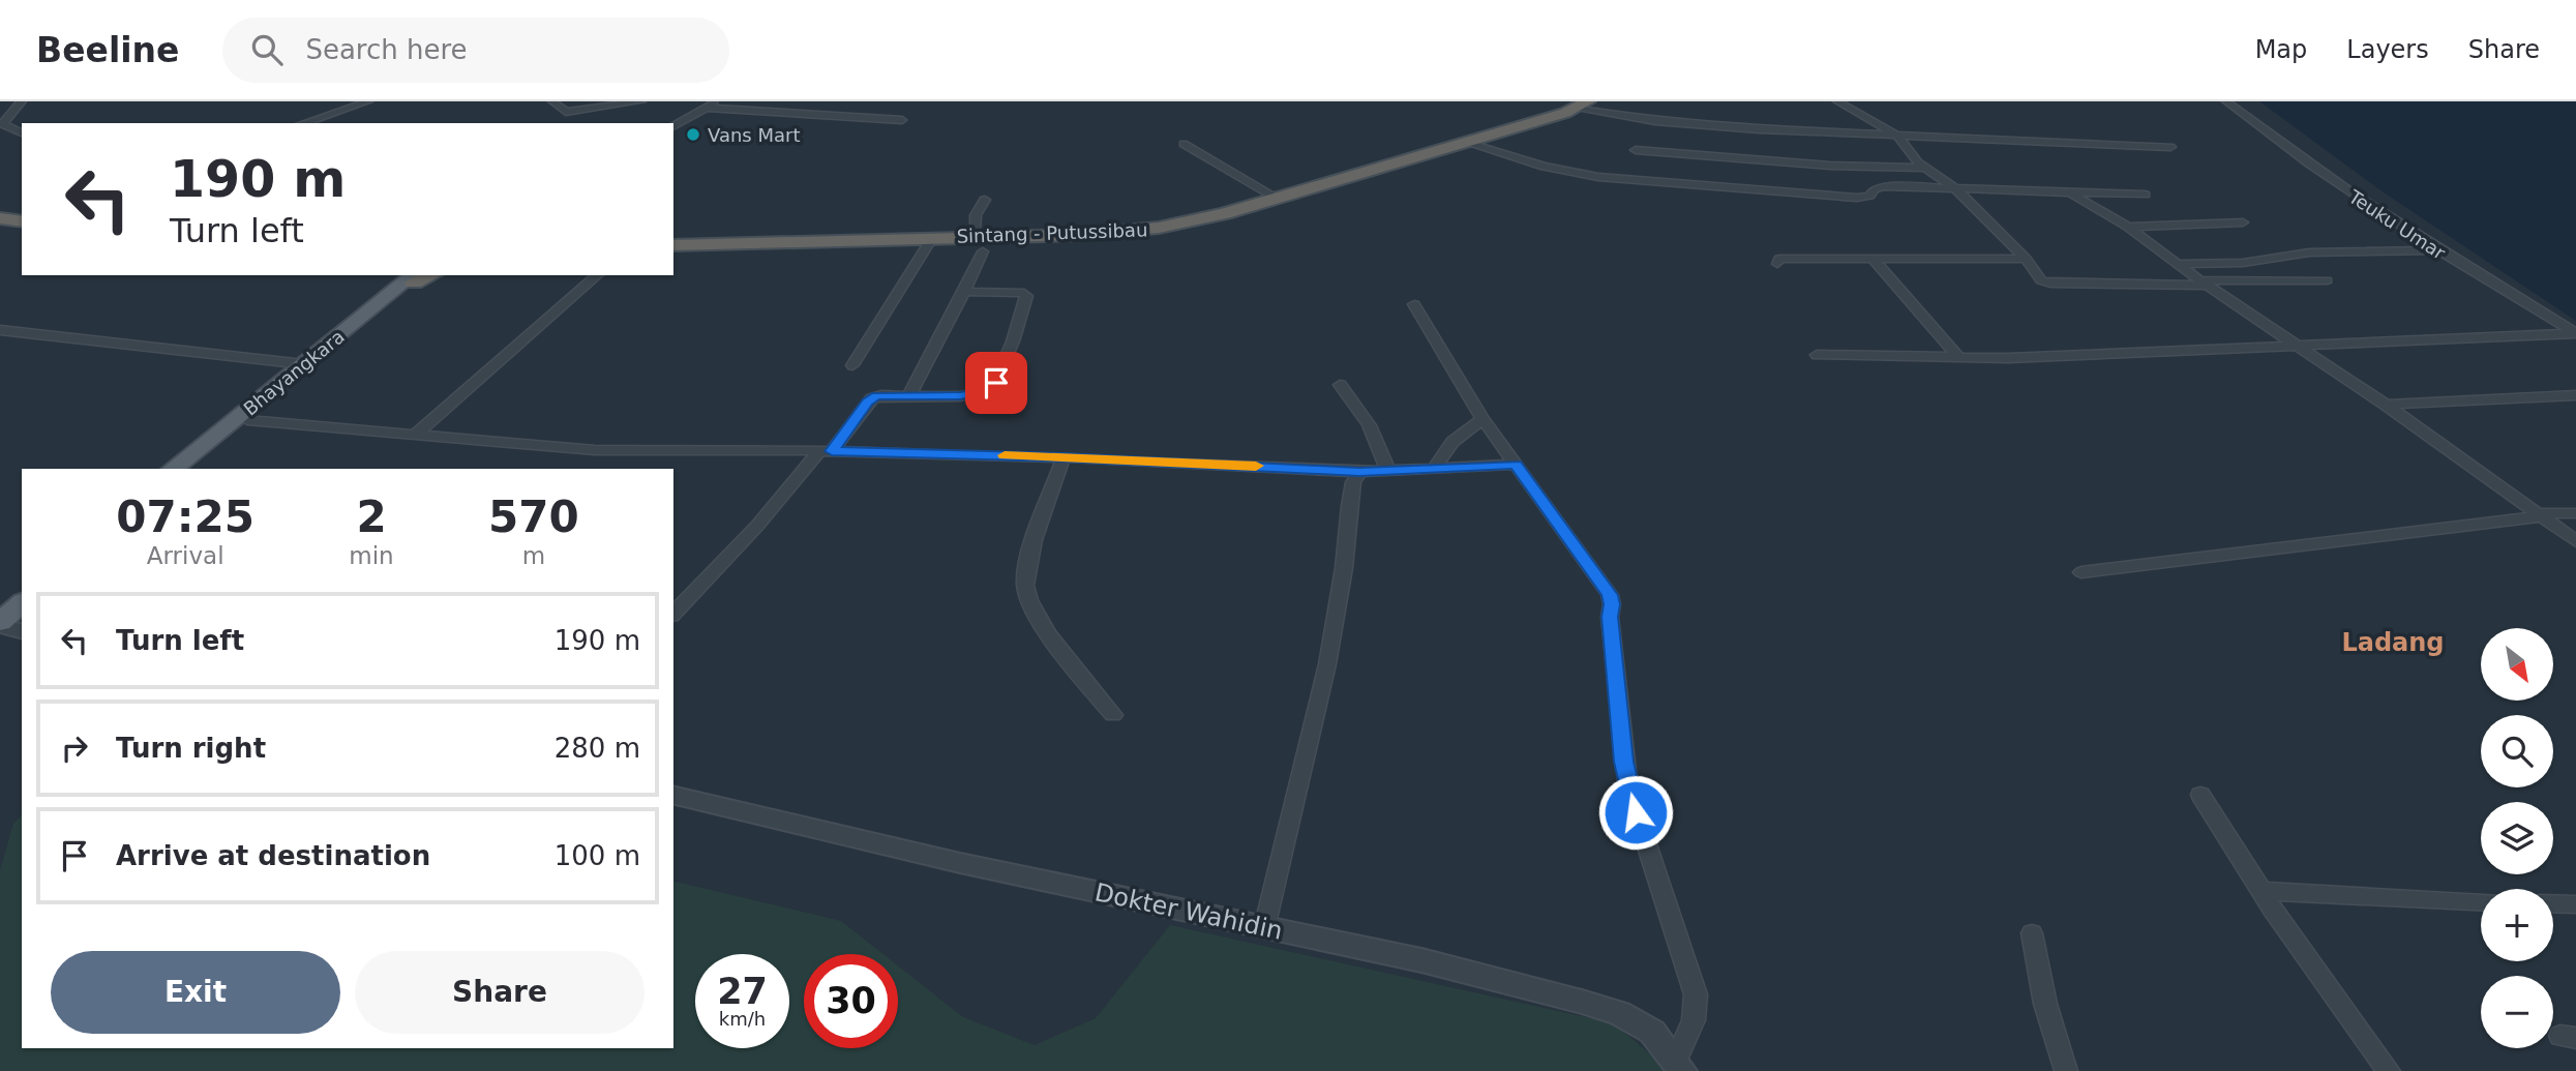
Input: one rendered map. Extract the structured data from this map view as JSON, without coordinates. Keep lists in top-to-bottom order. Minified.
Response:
{"streets":{"highway":["Sintang - Putussibau"],"main road":["Bhayangkara"],"street":["Teuku Umar","Dokter Wahidin"]},"districts":["Ladang"],"places":["Vans Mart"],"north":"bottom right","page":{"header":"Beeline","search":"Search here","nav":["Map","Layers","Share"],"turn":["190 m","Turn left"],"eta":["07:25","Arrival","2","min","570","m"],"list":[{"name":"Turn left","value":"190 m"},{"name":"Turn right","value":"280 m"},{"name":"Arrive at destination","value":"100 m"}],"map_buttons":["+","−"],"buttons":["Exit","Share"],"speed":"27 km/h","limit":"30"}}
